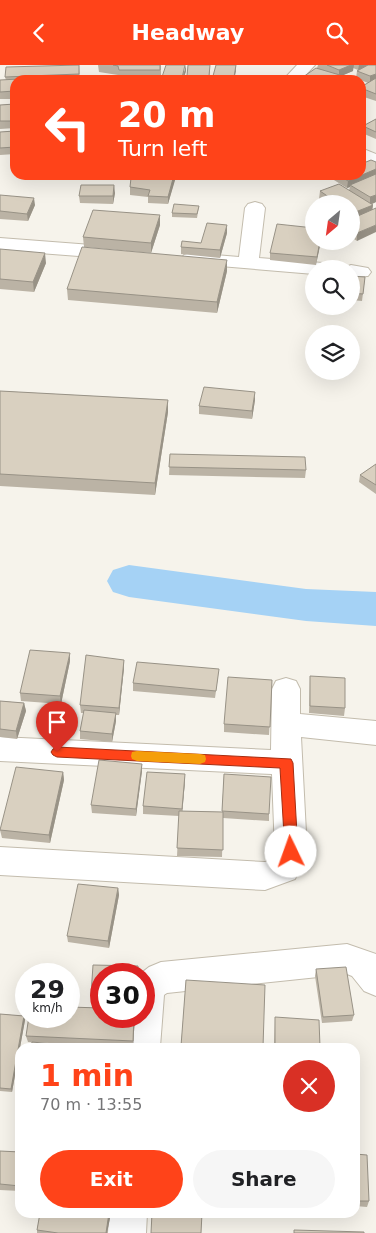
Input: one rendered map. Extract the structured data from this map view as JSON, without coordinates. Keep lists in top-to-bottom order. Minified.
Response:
{"north":"bottom left","page":{"header":"Headway","turn":["20 m","Turn left"],"speed":"29 km/h","limit":"30","heading":["1 min","70 m · 13:55"],"buttons":["Exit","Share"]}}
